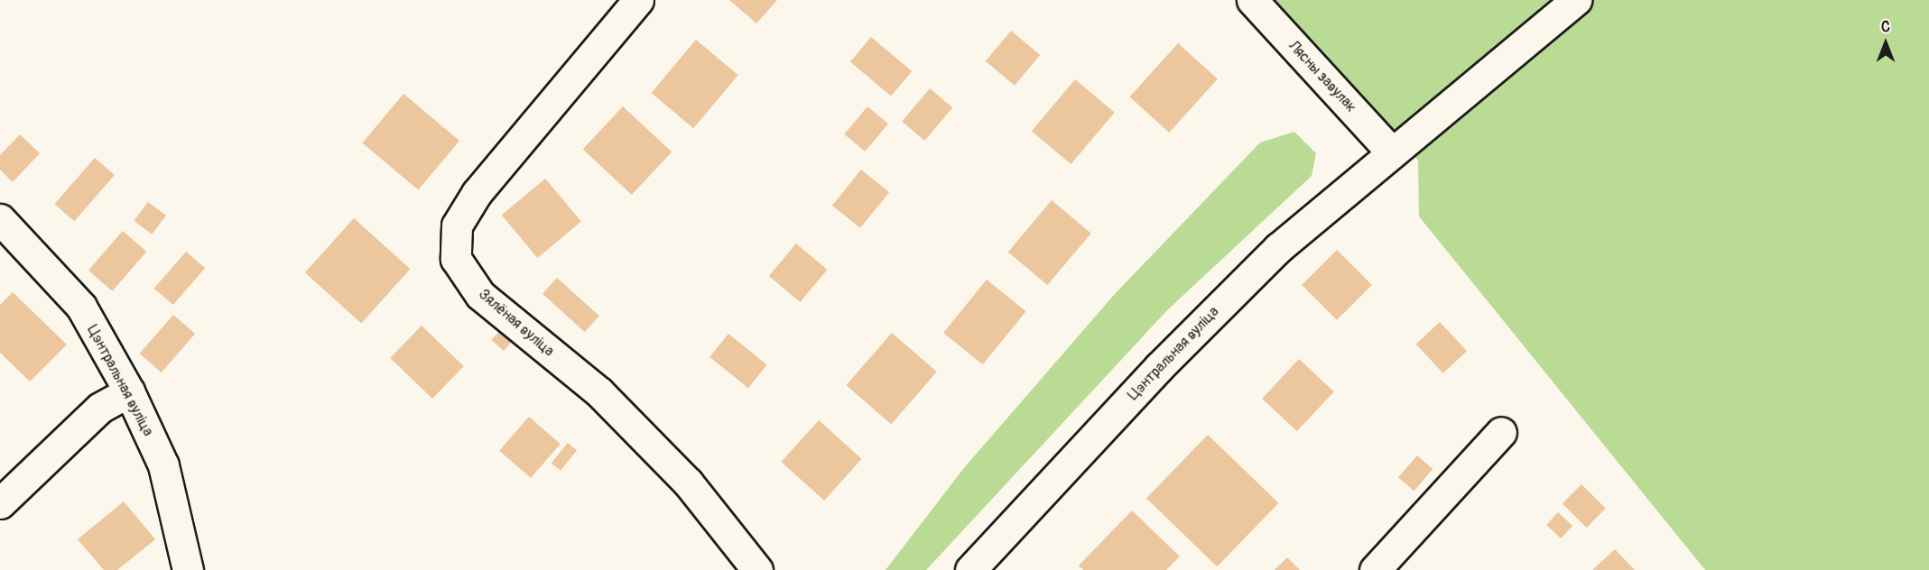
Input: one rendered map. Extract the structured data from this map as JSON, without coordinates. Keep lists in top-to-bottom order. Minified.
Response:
{"streets":{"street":["Лясны завулак","Зялёная вуліца","Цэнтральная вуліца"]},"crossings":[["Лясны завулак","Цэнтральная вуліца"]],"north":"top"}
